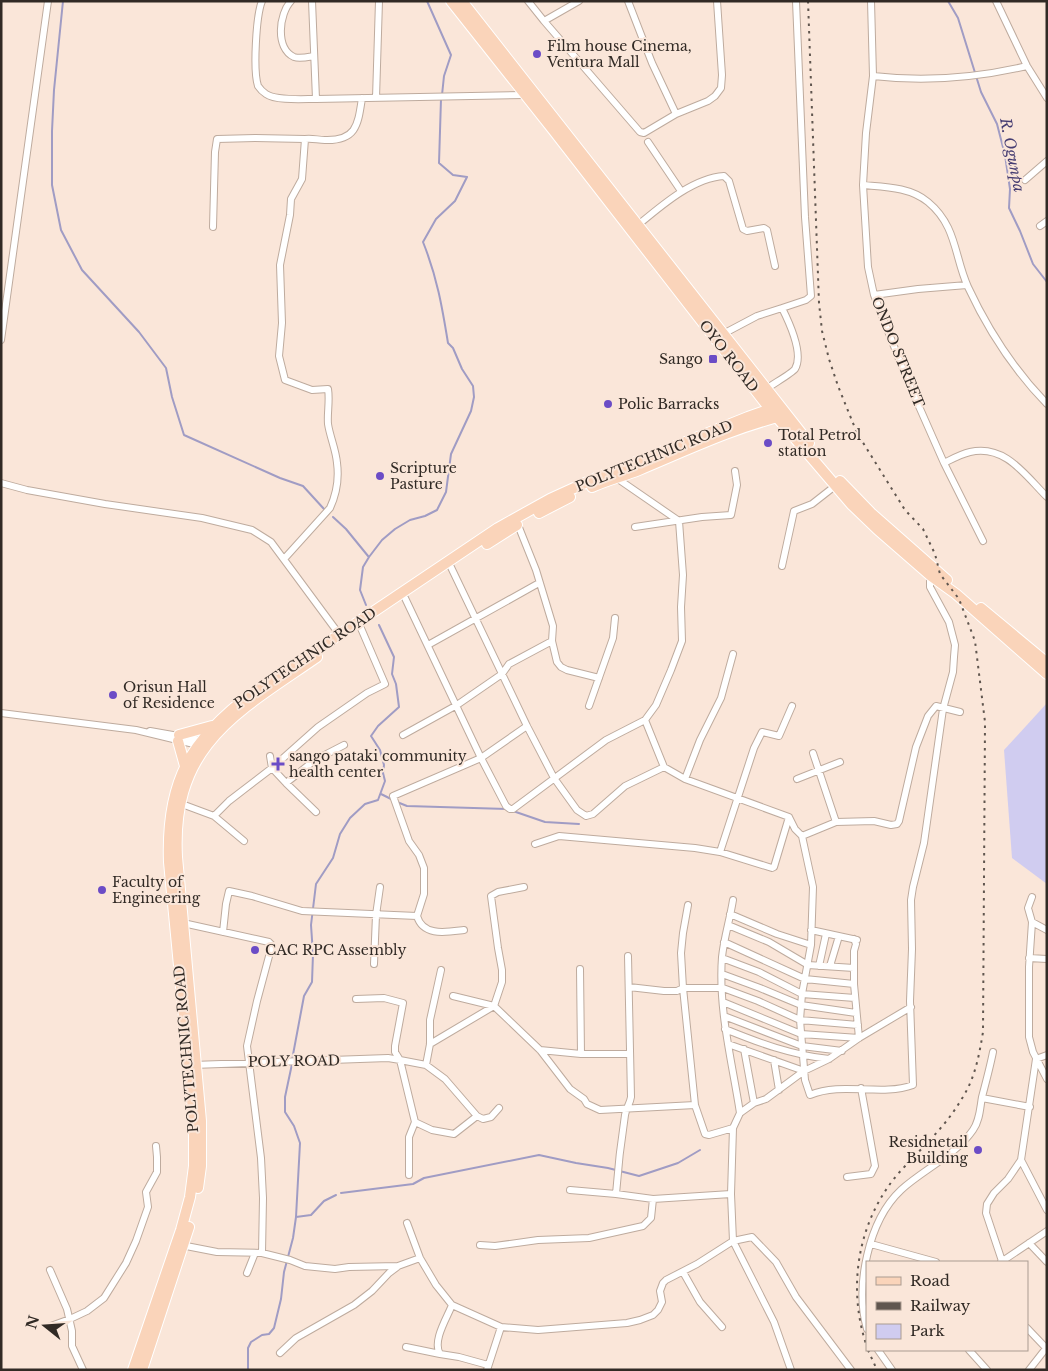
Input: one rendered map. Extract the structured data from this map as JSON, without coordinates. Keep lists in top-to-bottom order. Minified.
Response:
{"streets":{"main road":["OYO ROAD","POLYTECHNIC ROAD"],"street":["ONDO STREET","POLY ROAD"]},"crossings":[["OYO ROAD","POLYTECHNIC ROAD"],["POLYTECHNIC ROAD","POLY ROAD"]],"water":["R. Ogunpa"],"places":{"other":["Film house Cinema, Ventura Mall","Polic Barracks","Total Petrol station","Scripture Pasture","Orisun Hall of Residence","Faculty of Engineering","CAC RPC Assembly","Residnetail Building"],"transit":["Sango"],"health":["sango pataki community health center"]},"legend":["Road","Railway","Park"],"north":"left"}
